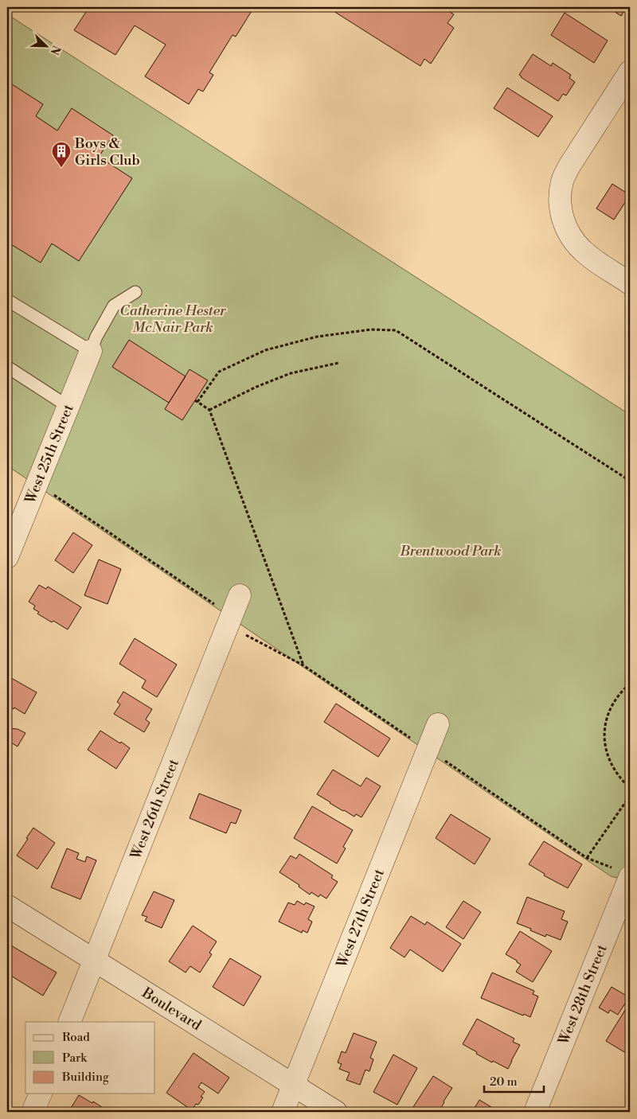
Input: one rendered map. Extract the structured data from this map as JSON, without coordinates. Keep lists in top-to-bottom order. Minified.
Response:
{"streets":{"street":["West 25th Street","West 26th Street","West 27th Street","West 28th Street","Boulevard"]},"crossings":[["West 26th Street","Boulevard"],["West 27th Street","Boulevard"]],"parks":["Catherine Hester McNair Park","Brentwood Park"],"places":{"building":["Boys & Girls Club"]},"legend":["Road","Park","Building"],"scale_bar":"20 m","north":"bottom right"}
